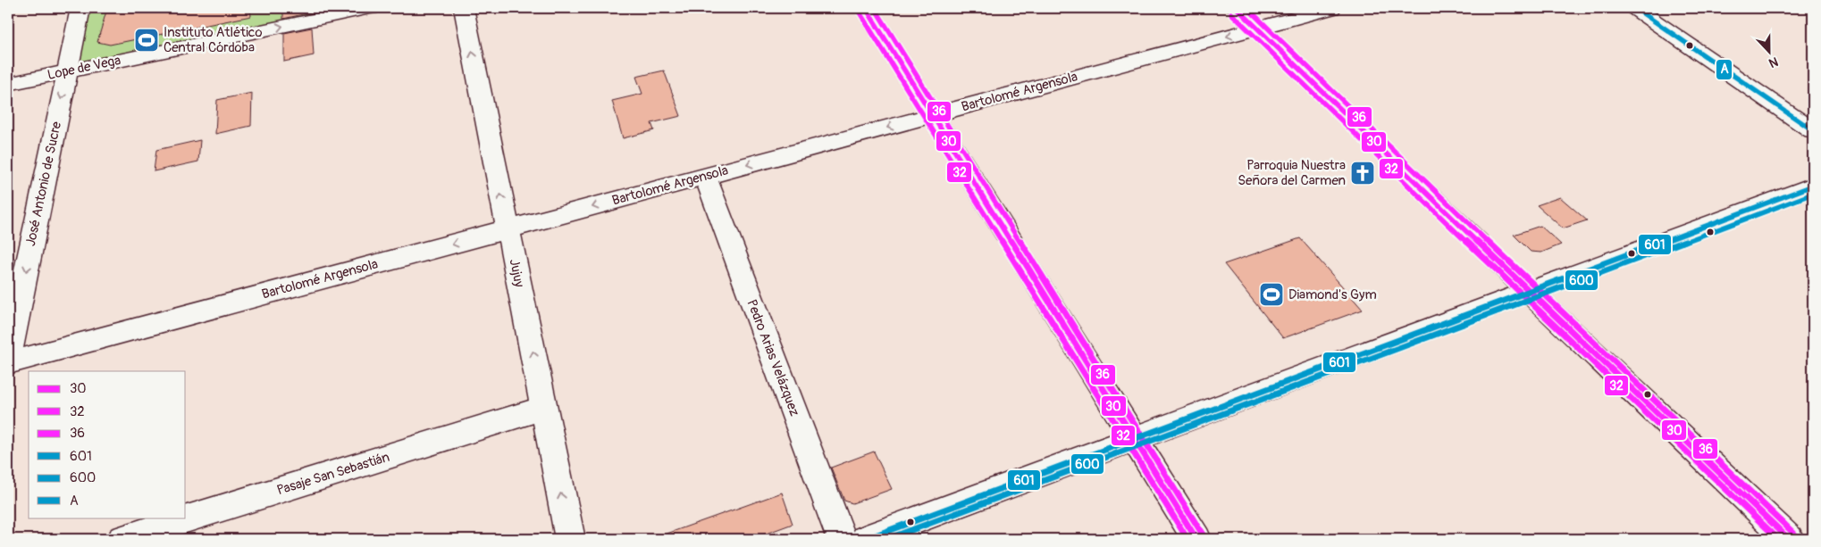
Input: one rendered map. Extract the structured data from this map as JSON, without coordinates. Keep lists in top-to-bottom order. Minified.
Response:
{"streets":{"street":["Lope de Vega","Bartolomé Argensola","José Antonio de Sucre","Jujuy","Pedro Arias Velázquez","Pasaje San Sebastián"]},"crossings":[["Lope de Vega","José Antonio de Sucre"],["Bartolomé Argensola","Jujuy"],["Bartolomé Argensola","Pedro Arias Velázquez"],["Jujuy","Pasaje San Sebastián"]],"one_way":["Lope de Vega","Bartolomé Argensola","José Antonio de Sucre","Jujuy"],"places":{"sports":["Instituto Atlético Central Córdoba","Diamond's Gym"],"church":["Parroquia Nuestra Señora del Carmen"]},"lines":["transit line 30","transit line 36","transit line A","transit line 32","transit line 601","transit line 600"],"legend":["30","32","36","601","600","A"],"north":"bottom"}
